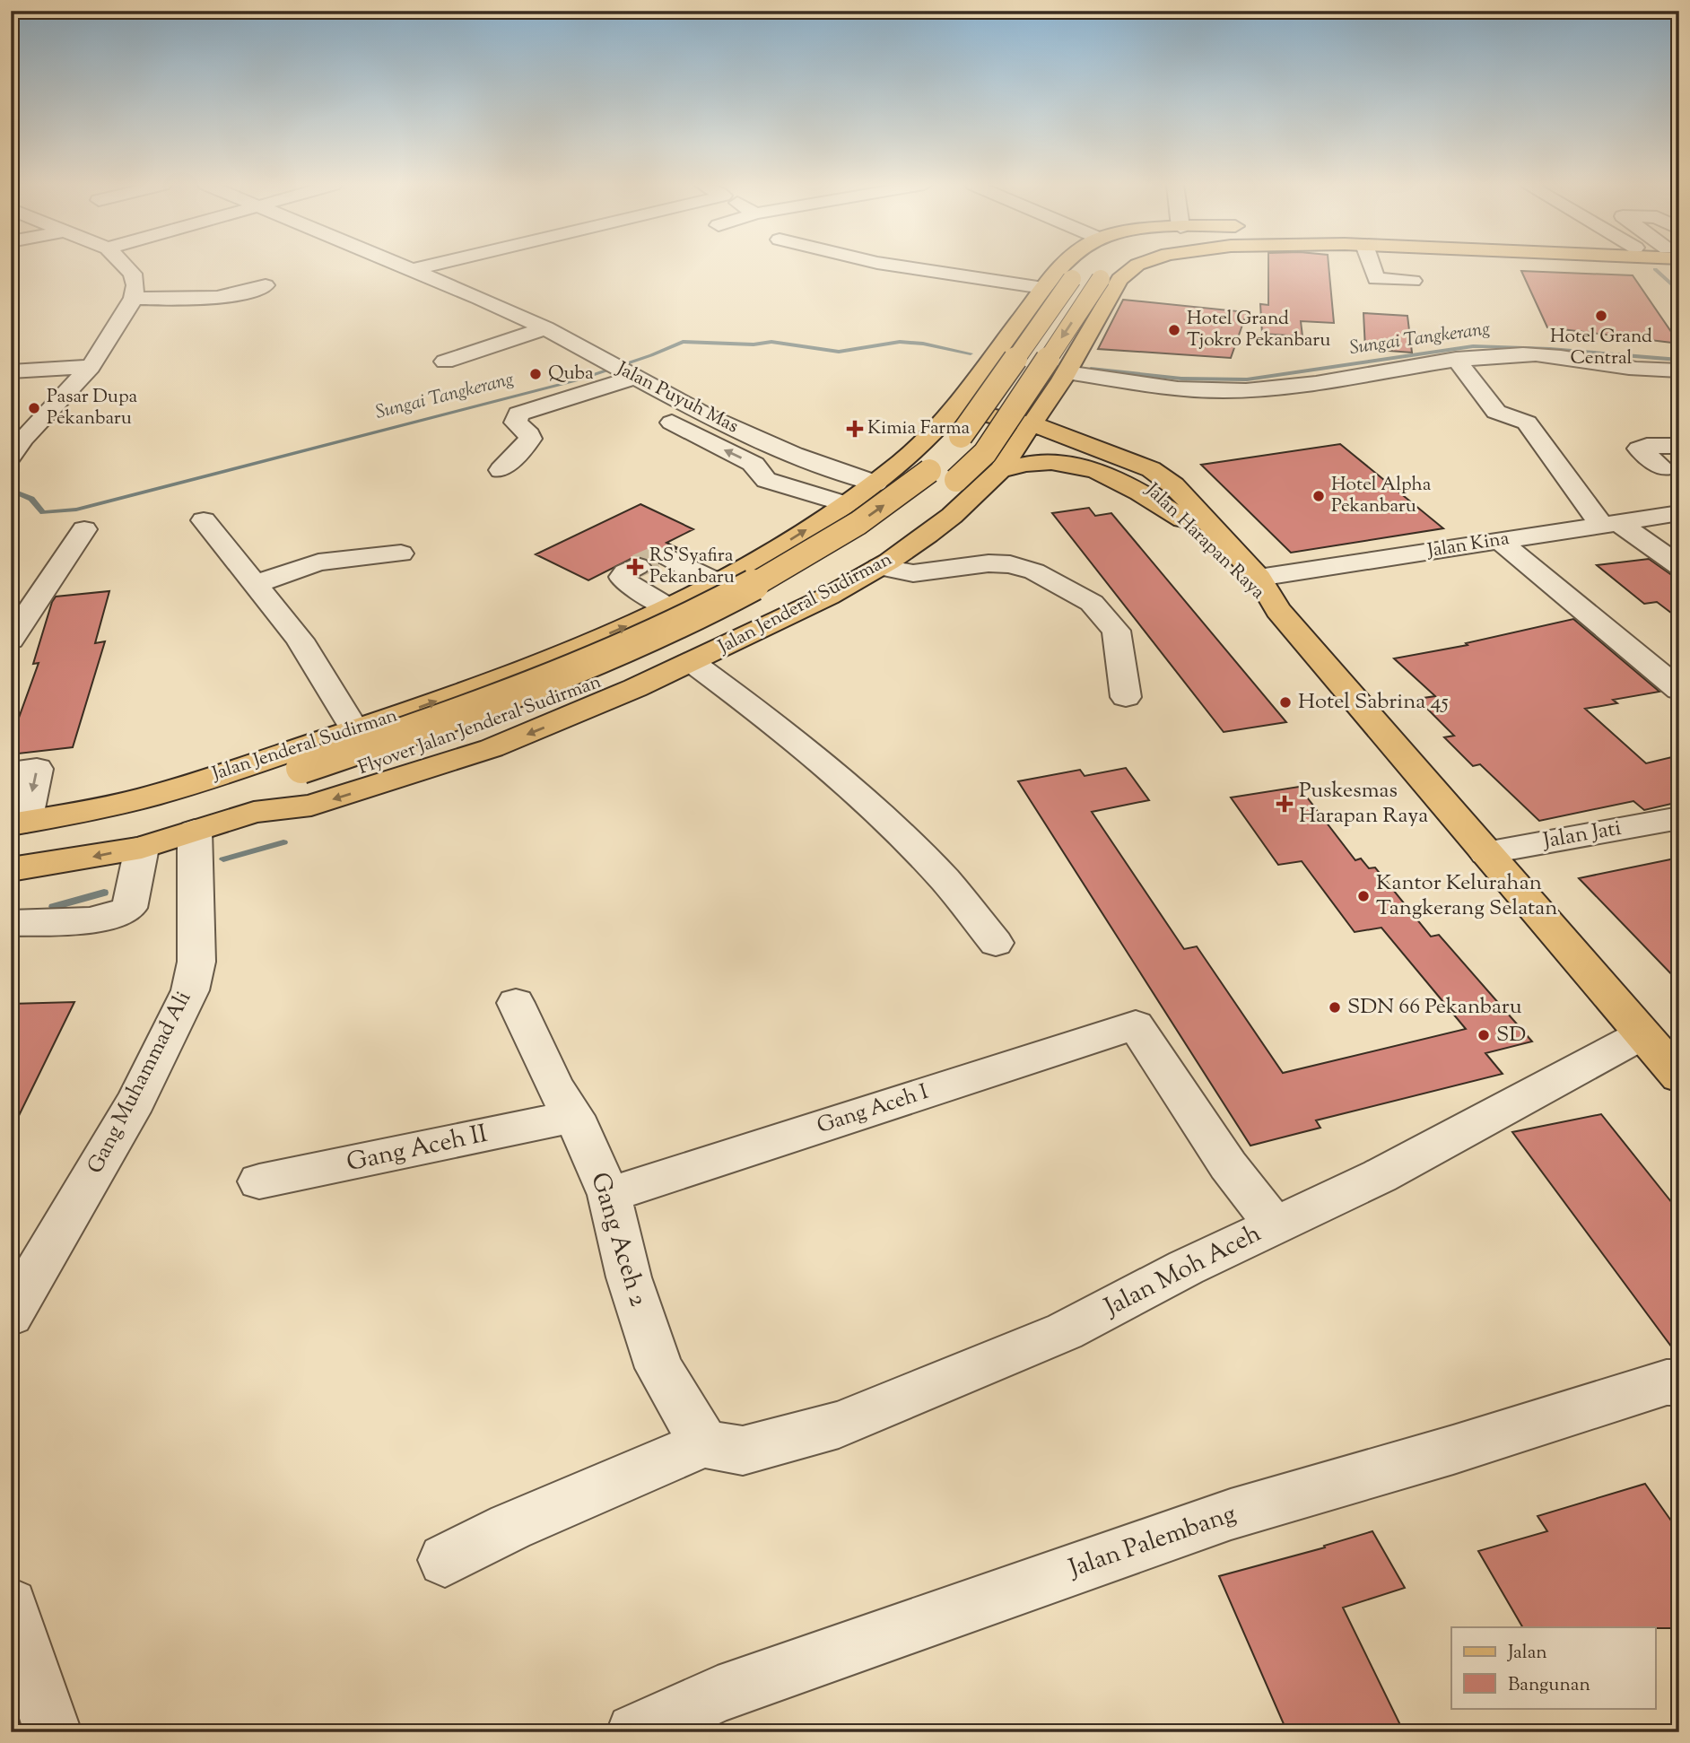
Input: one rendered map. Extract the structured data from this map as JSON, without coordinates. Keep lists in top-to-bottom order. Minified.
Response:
{"streets":{"main road":["Jalan Harapan Raya","Jalan Jenderal Sudirman","Flyover Jalan Jenderal Sudirman"],"street":["Jalan Puyuh Mas","Jalan Kina","Jalan Jati","Gang Muhammad Ali","Gang Aceh I","Gang Aceh II","Gang Aceh 2","Jalan Moh Aceh","Jalan Palembang"]},"crossings":[["Jalan Puyuh Mas","Jalan Jenderal Sudirman"],["Jalan Harapan Raya","Jalan Kina"],["Jalan Harapan Raya","Jalan Jenderal Sudirman"],["Jalan Harapan Raya","Jalan Jati"],["Jalan Harapan Raya","Jalan Moh Aceh"],["Jalan Jenderal Sudirman","Gang Muhammad Ali"],["Gang Aceh I","Gang Aceh 2"],["Gang Aceh I","Jalan Moh Aceh"],["Gang Aceh II","Gang Aceh 2"],["Gang Aceh 2","Jalan Moh Aceh"]],"water":["Sungai Tangkerang"],"places":{"other":["Hotel Grand Central","Hotel Grand Tjokro Pekanbaru","Quba","Pasar Dupa Pekanbaru","Hotel Alpha Pekanbaru","Hotel Sabrina 45","Kantor Kelurahan Tangkerang Selatan","SDN 66 Pekanbaru","SD"],"health":["Kimia Farma","RS Syafira Pekanbaru","Puskesmas Harapan Raya"]},"legend":["Jalan","Bangunan"]}
